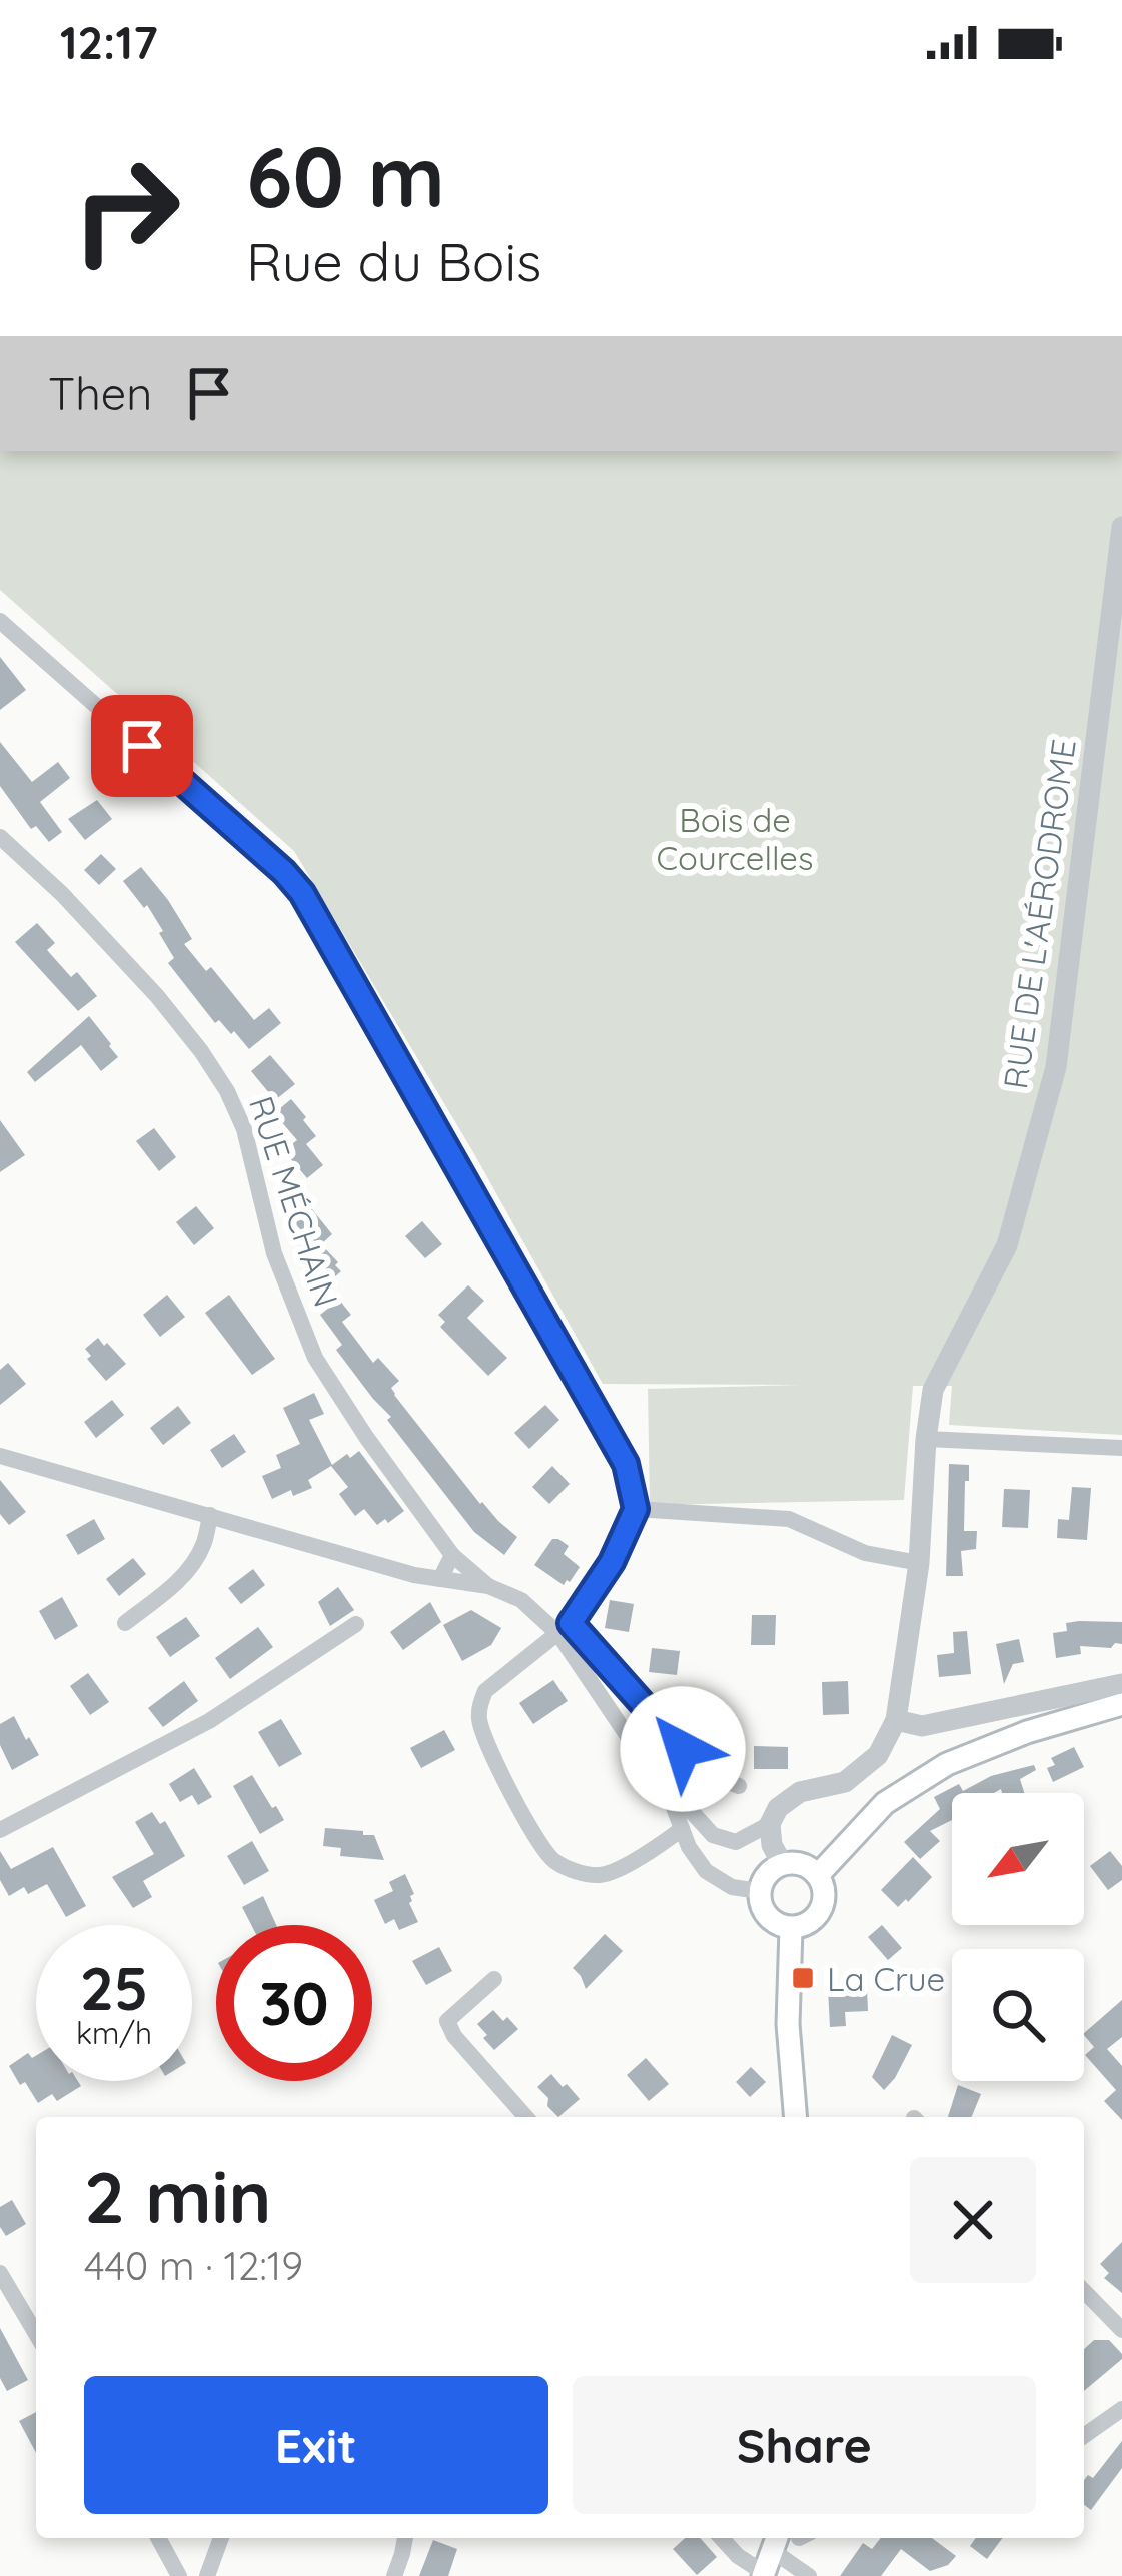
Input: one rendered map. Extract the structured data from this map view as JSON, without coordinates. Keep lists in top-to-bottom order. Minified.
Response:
{"streets":{"street":["RUE DE L'AÉRODROME","RUE MÉCHAIN"]},"parks":["Bois de Courcelles"],"places":{"transit":["La Crue"]},"north":"bottom left","page":{"status":"12:17","turn":["60 m","Rue du Bois"],"then":"Then","speed":"25 km/h","limit":"30","heading":["2 min","440 m · 12:19"],"buttons":["Exit","Share"]}}
